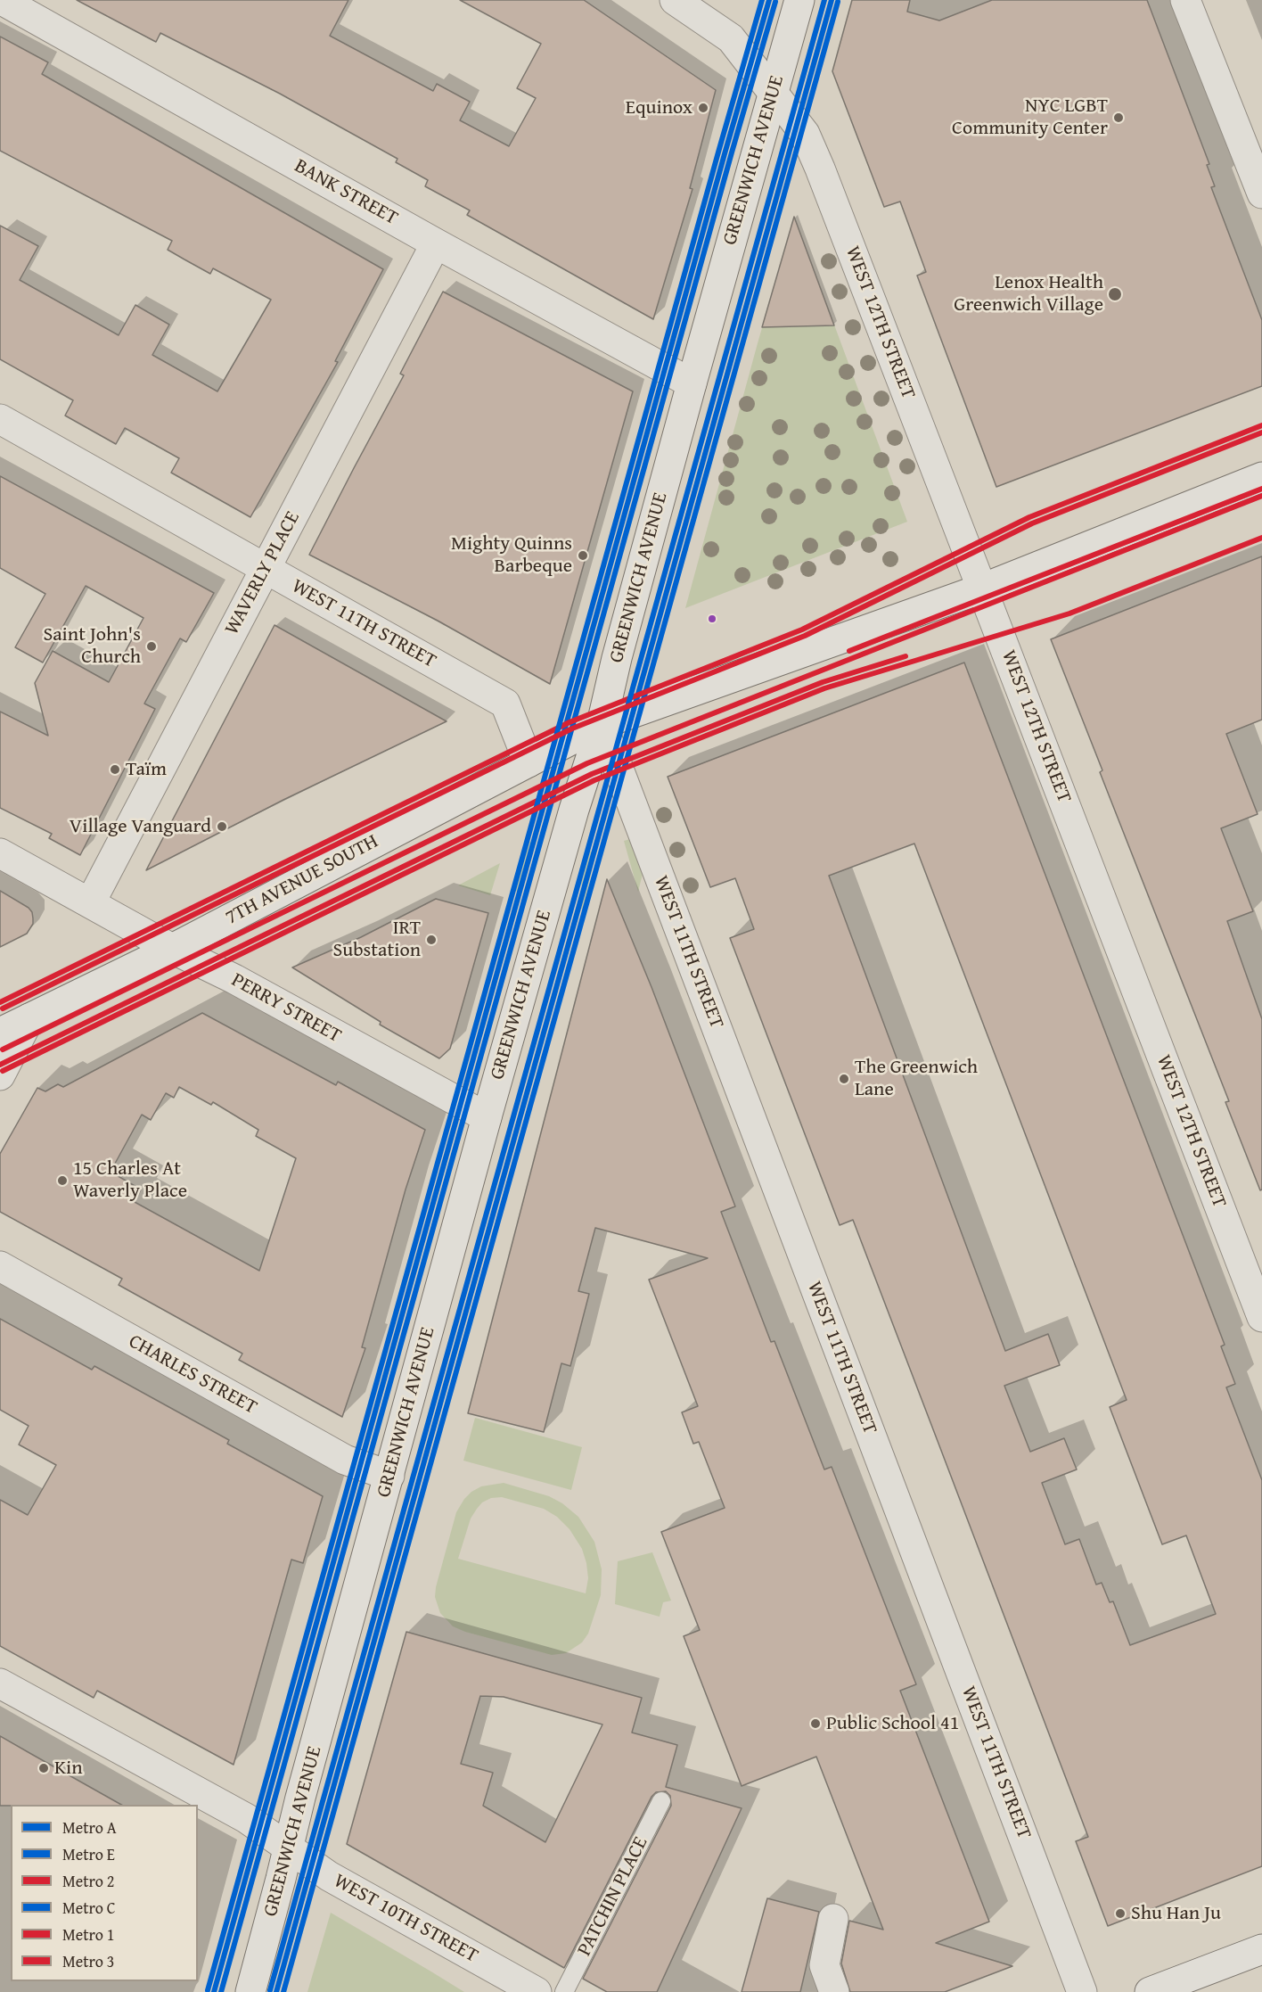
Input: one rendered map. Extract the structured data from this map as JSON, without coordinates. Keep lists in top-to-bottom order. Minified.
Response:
{"streets":{"street":["GREENWICH AVENUE","BANK STREET","WEST 12TH STREET","WAVERLY PLACE","WEST 11TH STREET","7TH AVENUE SOUTH","PERRY STREET","CHARLES STREET","WEST 10TH STREET"],"lane":["PATCHIN PLACE"]},"crossings":[["GREENWICH AVENUE","BANK STREET"],["GREENWICH AVENUE","WEST 12TH STREET"],["GREENWICH AVENUE","WEST 11TH STREET"],["GREENWICH AVENUE","7TH AVENUE SOUTH"],["GREENWICH AVENUE","PERRY STREET"],["GREENWICH AVENUE","CHARLES STREET"],["GREENWICH AVENUE","WEST 10TH STREET"],["BANK STREET","WAVERLY PLACE"],["WEST 12TH STREET","7TH AVENUE SOUTH"],["WAVERLY PLACE","WEST 11TH STREET"],["WAVERLY PLACE","PERRY STREET"],["WEST 11TH STREET","7TH AVENUE SOUTH"],["7TH AVENUE SOUTH","PERRY STREET"]],"places":["Equinox","NYC LGBT Community Center","Lenox Health Greenwich Village","Mighty Quinns Barbeque","Saint John's Church","Taïm","Village Vanguard","IRT Substation","The Greenwich Lane","15 Charles At Waverly Place","Public School 41","Kin","Shu Han Ju"],"lines":["metro line A","metro line C","metro line E","metro line 2","metro line 1","metro line 3"],"legend":["Metro A","Metro E","Metro 2","Metro C","Metro 1","Metro 3"]}
